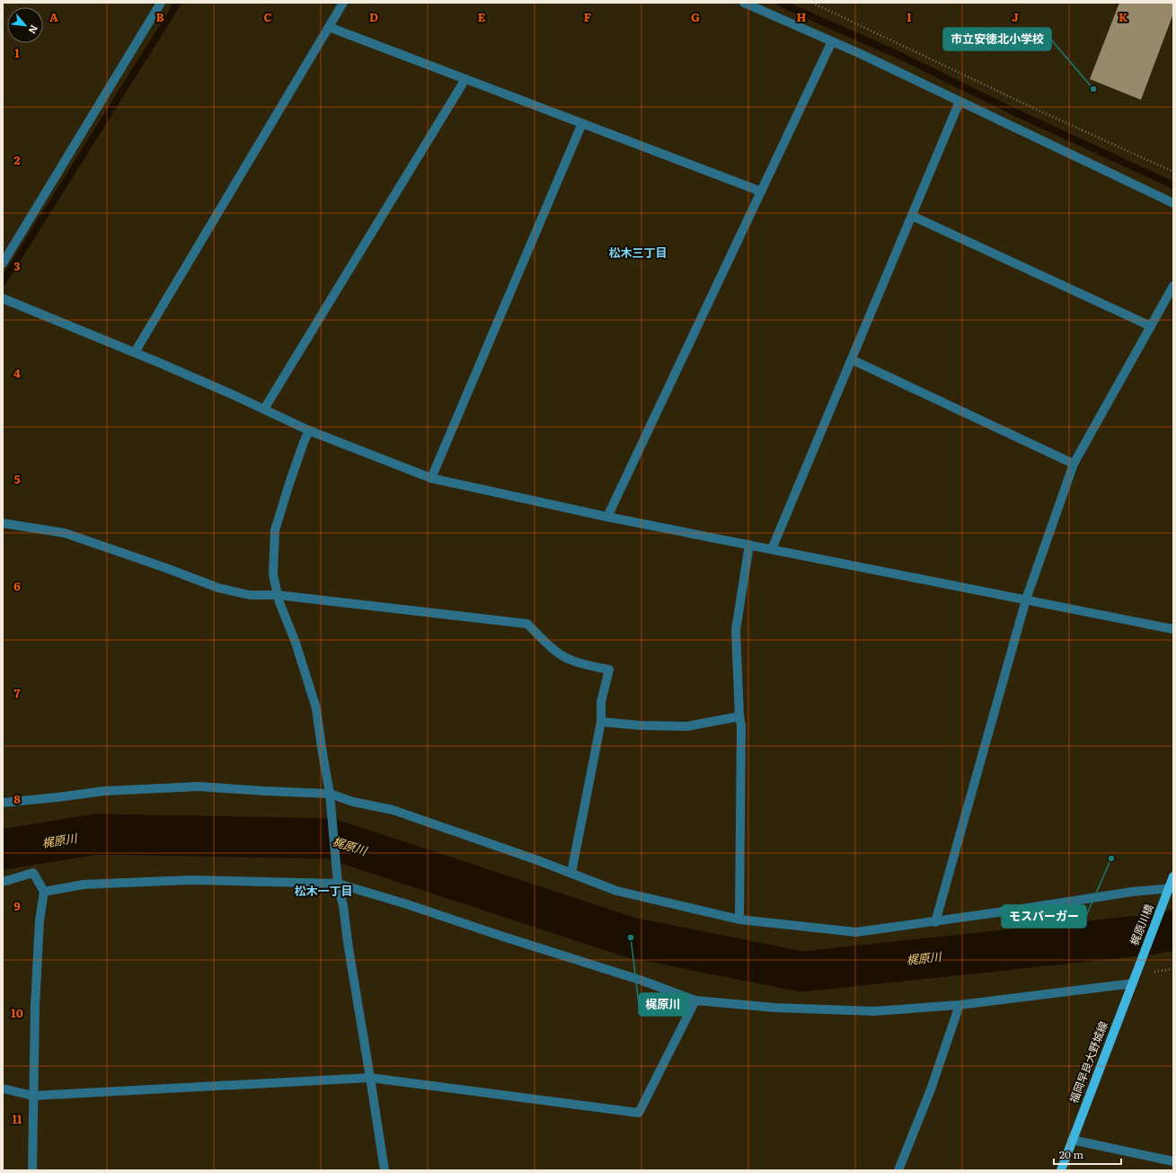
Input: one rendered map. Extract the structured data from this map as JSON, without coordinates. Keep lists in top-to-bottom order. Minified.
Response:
{"streets":{"main road":["梶原川橋","福岡早良大野城線"]},"crossings":[["梶原川橋","福岡早良大野城線"]],"districts":["松木三丁目","松木一丁目"],"water":["梶原川"],"places":["市立安徳北小学校","モスバーガー","梶原川"],"scale_bar":"20 m","north":"bottom right","grid":{"columns":["A","B","C","D","E","F","G","H","I","J","K"],"rows":["1","2","3","4","5","6","7","8","9","10","11"]}}
